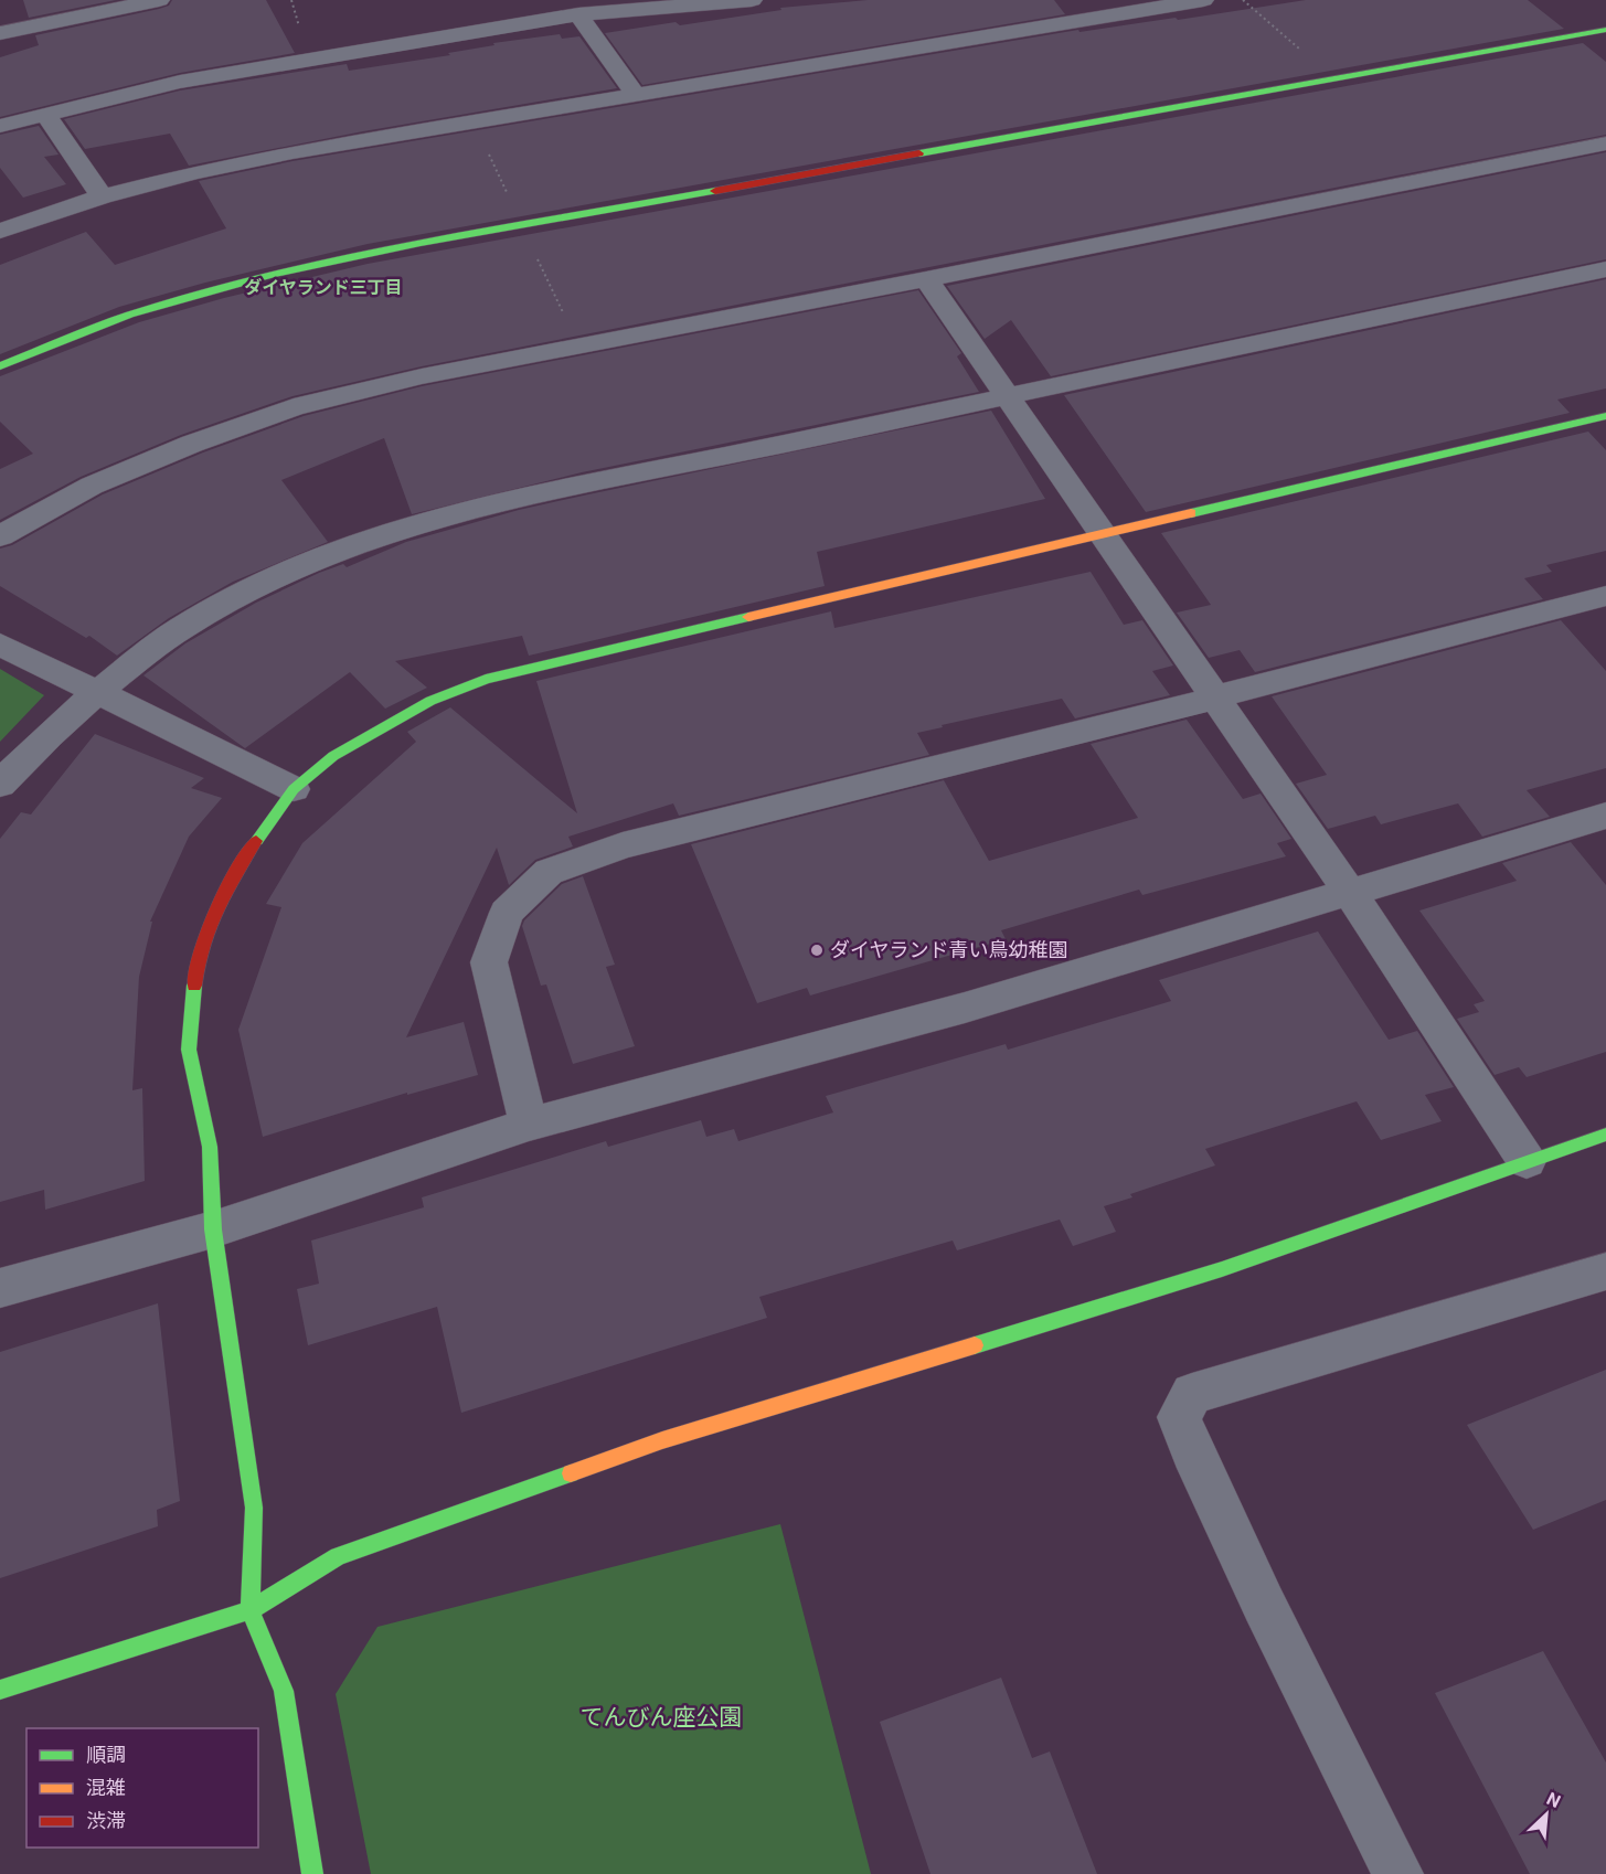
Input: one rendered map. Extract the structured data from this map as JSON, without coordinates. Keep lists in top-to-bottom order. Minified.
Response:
{"districts":["ダイヤランド三丁目"],"parks":["てんびん座公園"],"places":["ダイヤランド青い鳥幼稚園"],"legend":["順調","混雑","渋滞"],"north":"top right"}
